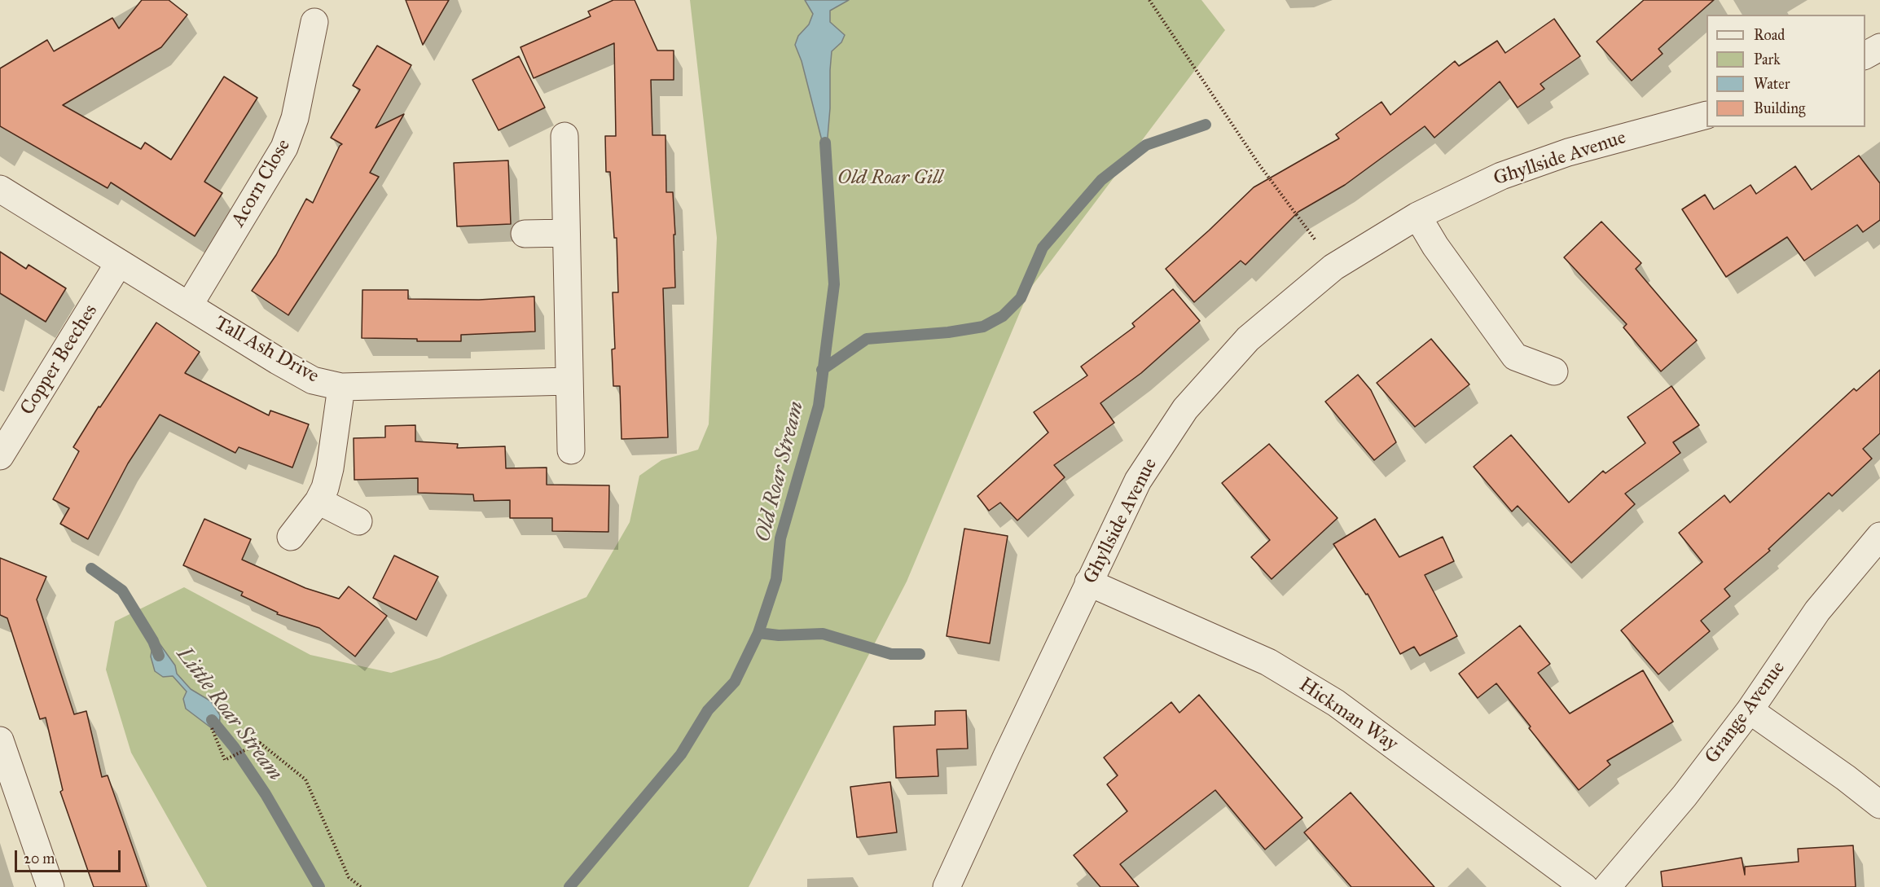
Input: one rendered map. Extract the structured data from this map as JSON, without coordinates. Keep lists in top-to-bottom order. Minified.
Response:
{"streets":{"street":["Ghyllside Avenue","Acorn Close","Tall Ash Drive","Copper Beeches","Grange Avenue","Hickman Way"]},"crossings":[["Ghyllside Avenue","Hickman Way"],["Acorn Close","Tall Ash Drive"],["Tall Ash Drive","Copper Beeches"]],"water":["Old Roar Stream","Little Roar Stream"],"parks":["Old Roar Gill"],"legend":["Road","Park","Water","Building"],"scale_bar":"20 m"}
